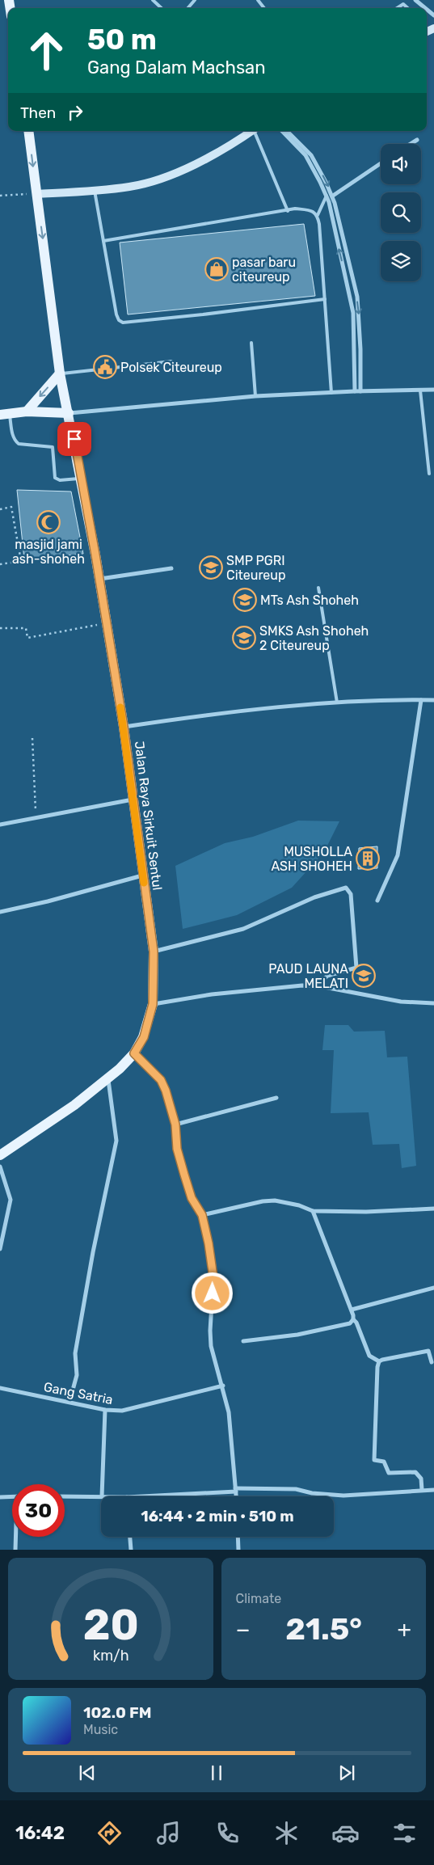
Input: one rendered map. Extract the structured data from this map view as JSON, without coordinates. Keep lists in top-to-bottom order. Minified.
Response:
{"streets":{"main road":["Jalan Raya Sirkuit Sentul"],"street":["Gang Satria"]},"places":{"shop":["pasar baru citeureup"],"public building":["Polsek Citeureup"],"mosque":["masjid jami ash-shoheh"],"school or university":["SMP PGRI Citeureup","MTs Ash Shoheh","SMKS Ash Shoheh 2 Citeureup","PAUD LAUNA MELATI"],"building":["MUSHOLLA ASH SHOHEH"]},"page":{"turn":["50 m","Gang Dalam Machsan"],"then":"Then","limit":"30","trip":"16:44 · 2 min · 510 m","tile":"Climate","heat":["−","21.5°","+"],"song":["102.0 FM","Music"],"tabs":"16:42","gauge":["20","km/h"]}}
